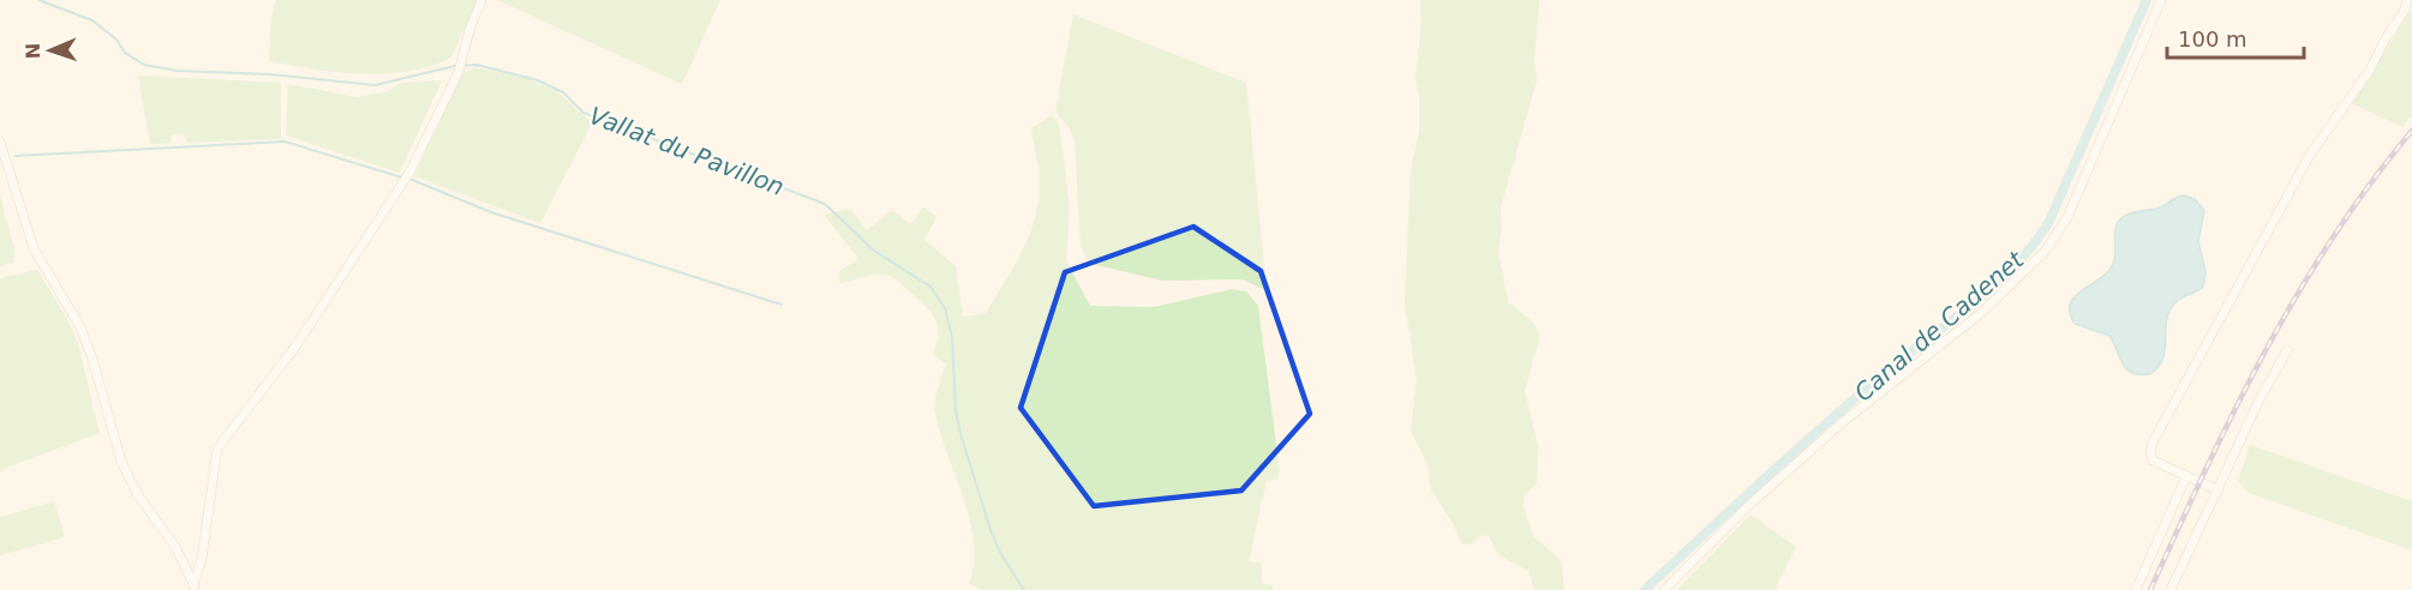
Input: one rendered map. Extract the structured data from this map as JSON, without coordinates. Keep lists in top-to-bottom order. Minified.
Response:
{"water":["Vallat du Pavillon","Canal de Cadenet"],"scale_bar":"100 m","north":"left"}
